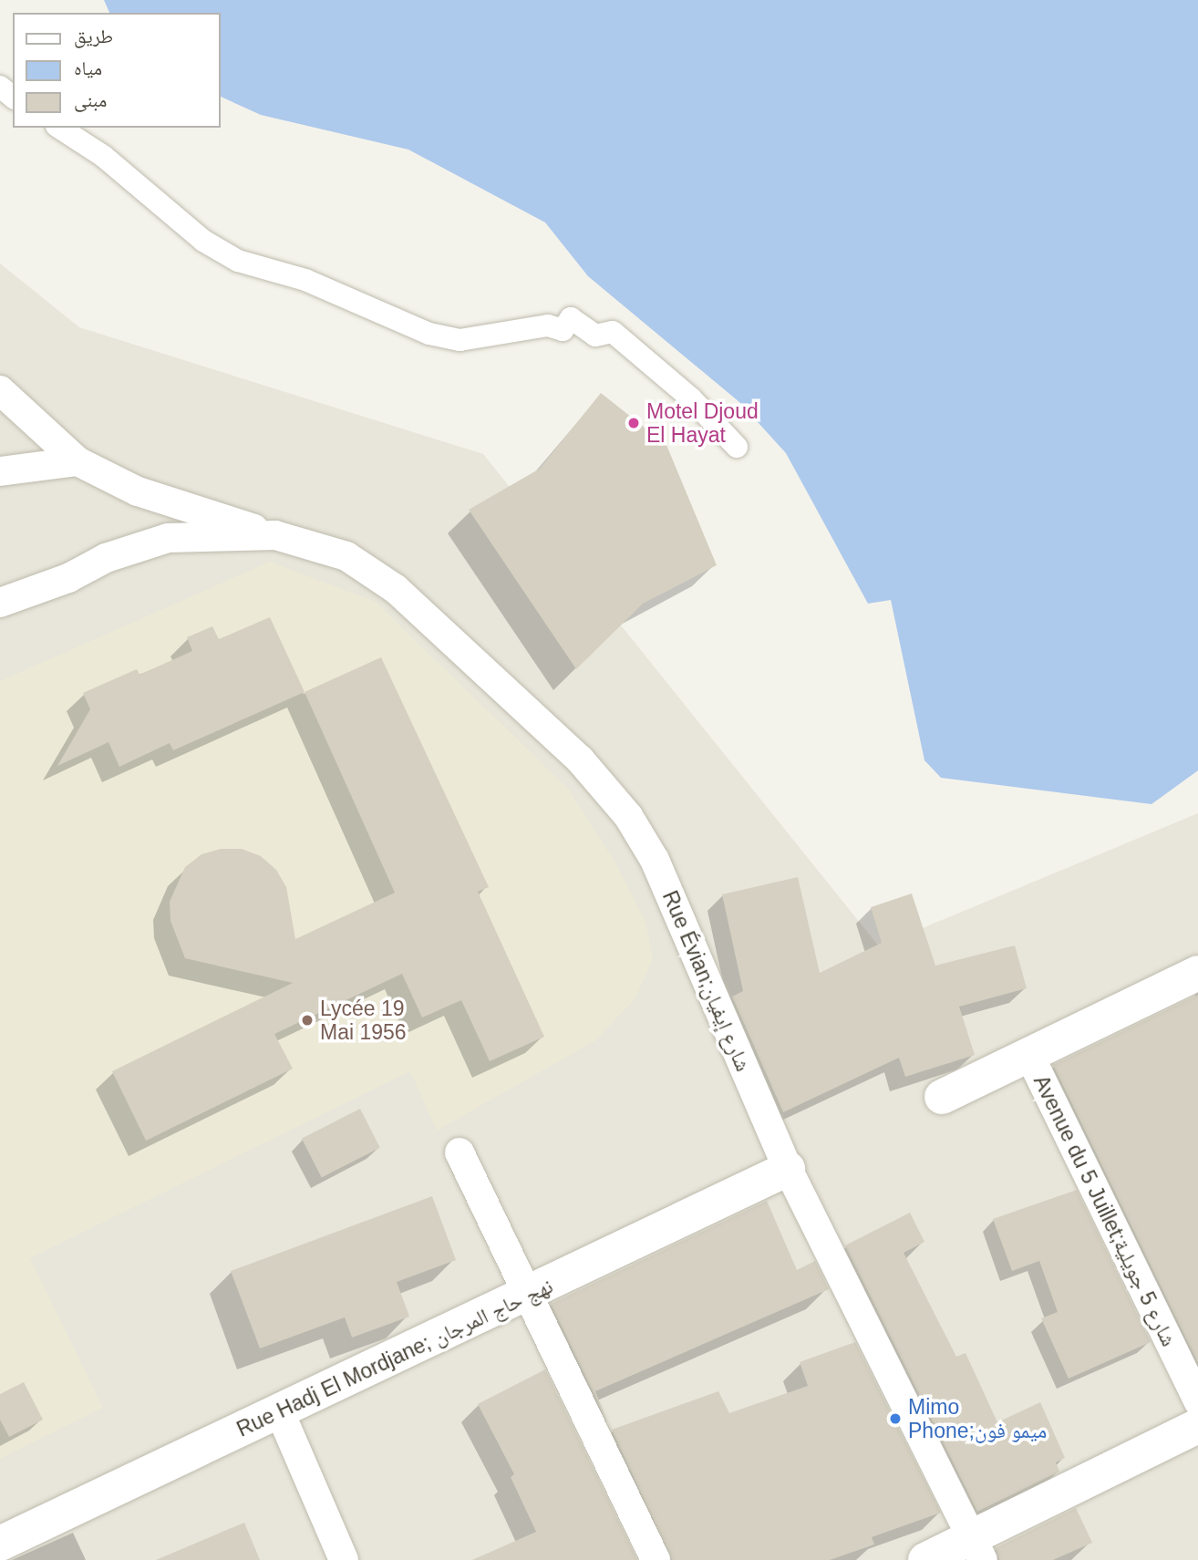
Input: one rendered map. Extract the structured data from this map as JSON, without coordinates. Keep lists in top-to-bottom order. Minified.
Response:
{"streets":{"street":["Rue Évian;شارع إيفيان","Avenue du 5 Juillet;شارع 5 جويلية","Rue Hadj El Mordjane; نهج حاج المرجان"]},"crossings":[["Rue Évian;شارع إيفيان","Rue Hadj El Mordjane; نهج حاج المرجان"]],"places":["Motel Djoud El Hayat","Lycée 19 Mai 1956","Mimo Phone;ميمو فون"],"legend":["طريق","مياه","مبنى"]}
